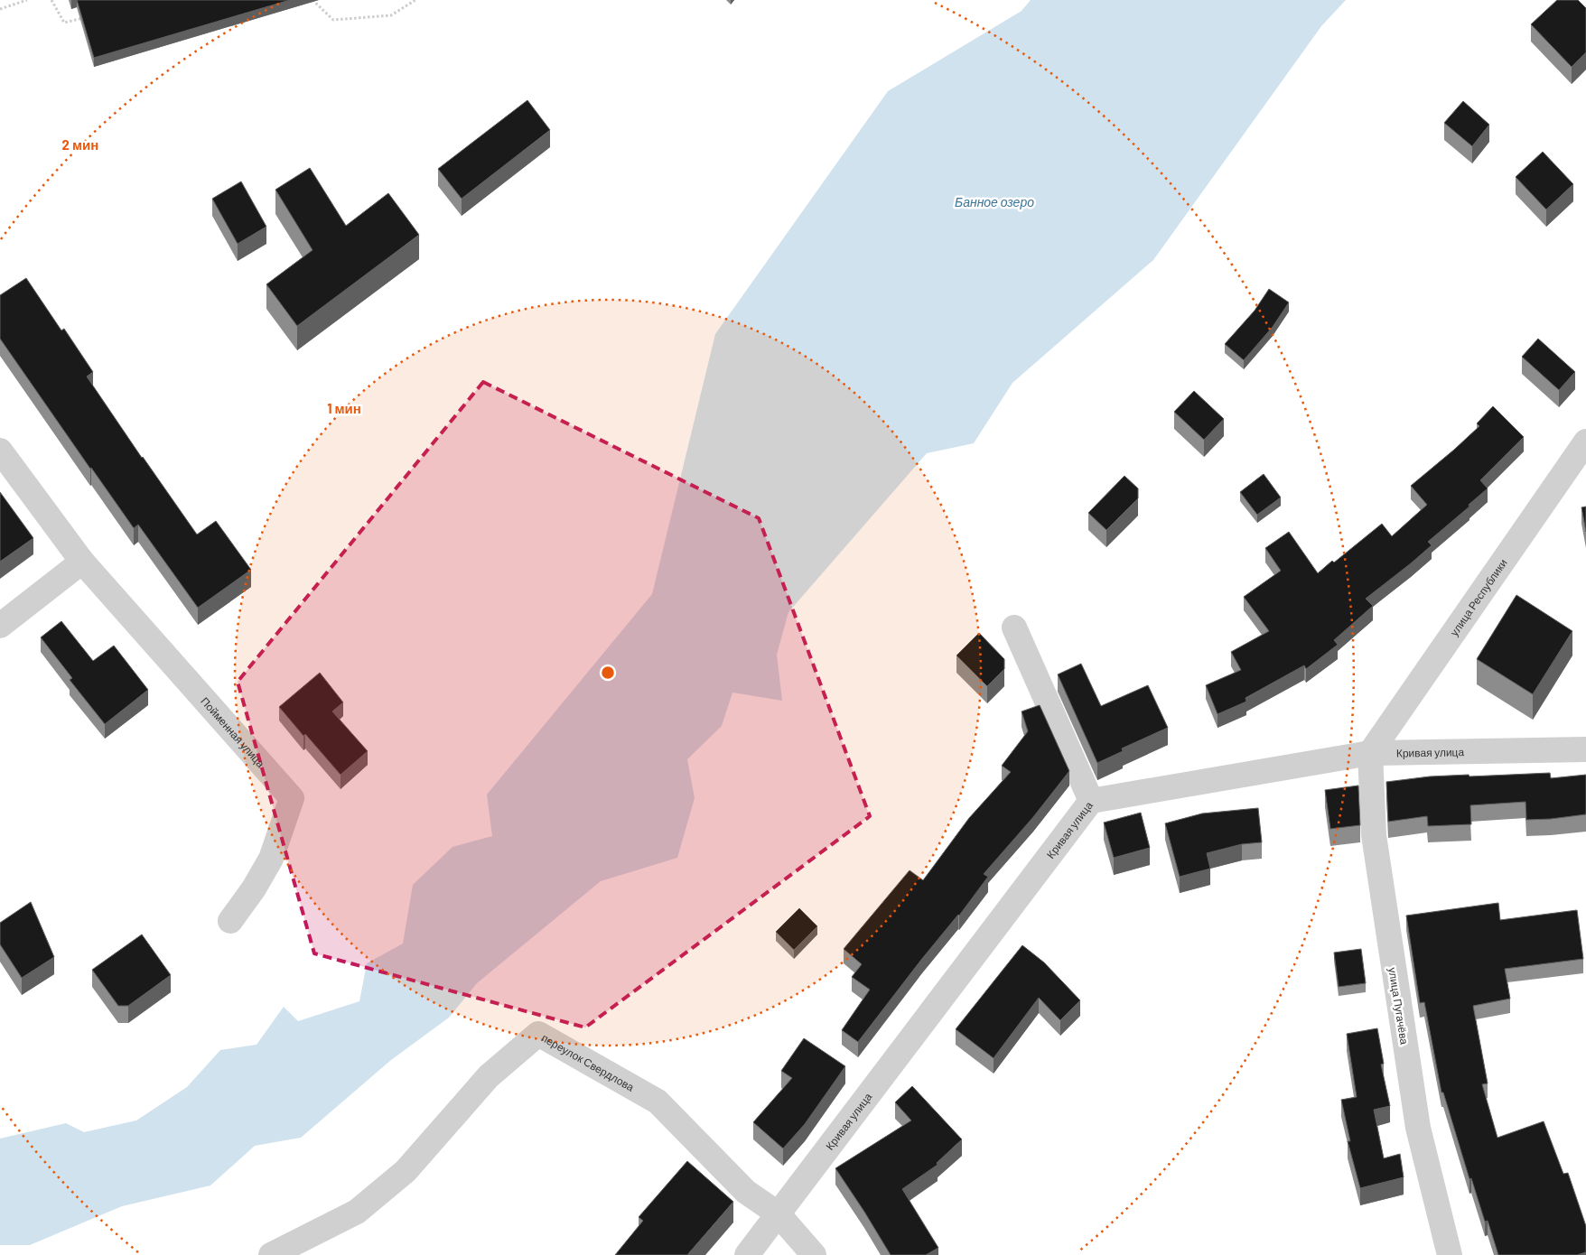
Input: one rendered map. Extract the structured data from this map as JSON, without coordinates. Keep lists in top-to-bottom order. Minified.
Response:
{"streets":{"street":["улица Республики","Пойменная улица","Кривая улица","улица Пугачёва","переулок Свердлова"]},"crossings":[["улица Республики","Кривая улица"],["улица Республики","улица Пугачёва"],["Кривая улица","улица Пугачёва"],["Кривая улица","переулок Свердлова"]],"water":["Банное озеро"],"rings":["2 мин","1 мин"]}
